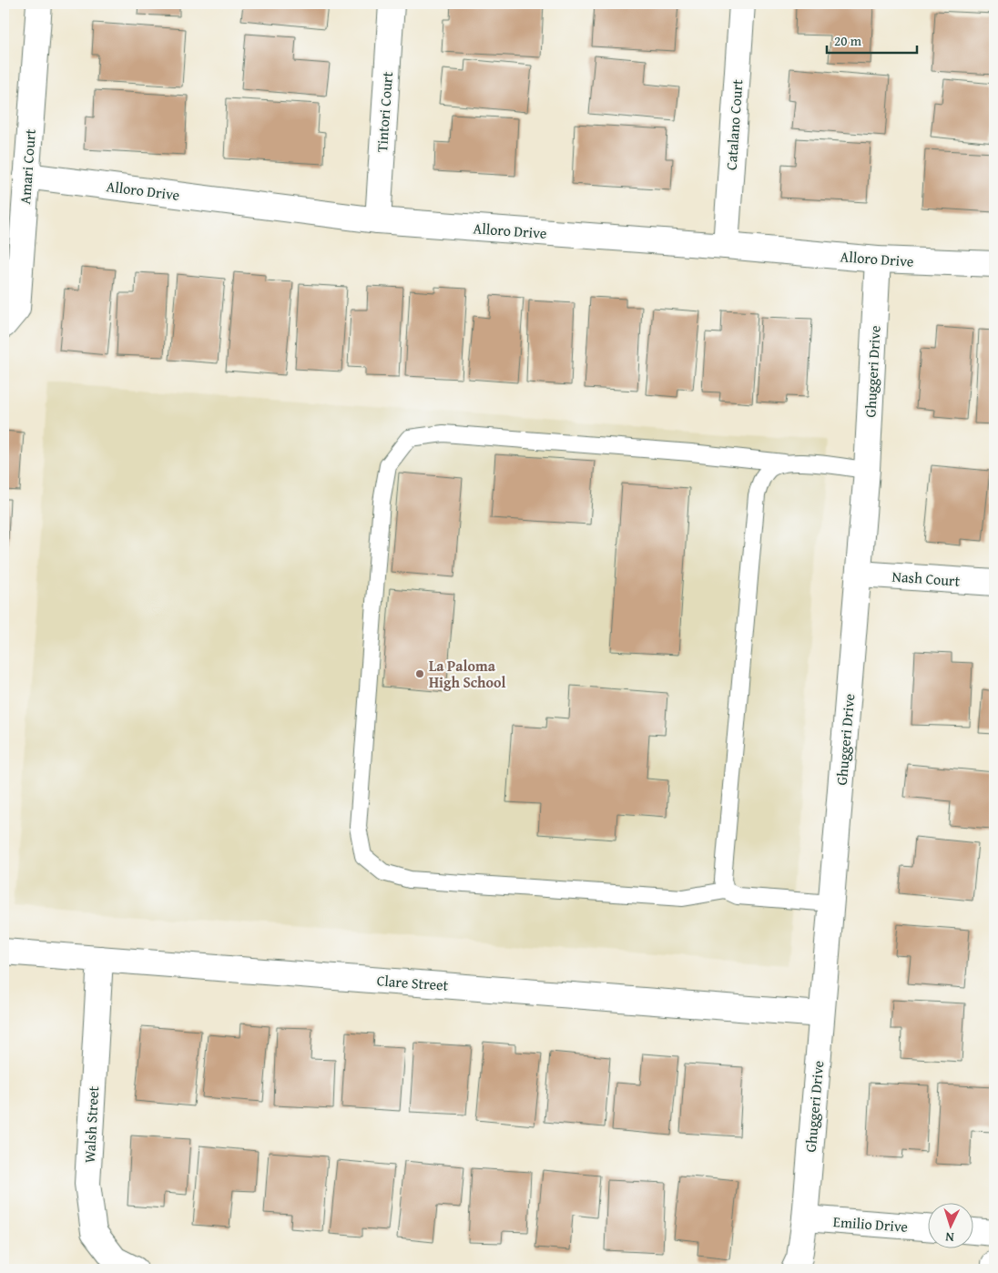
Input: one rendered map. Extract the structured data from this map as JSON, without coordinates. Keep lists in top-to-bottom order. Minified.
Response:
{"streets":{"street":["Tintori Court","Catalano Court","Amari Court","Alloro Drive","Ghuggeri Drive","Nash Court","Clare Street","Walsh Street","Emilio Drive"]},"crossings":[["Tintori Court","Alloro Drive"],["Catalano Court","Alloro Drive"],["Amari Court","Alloro Drive"],["Alloro Drive","Ghuggeri Drive"],["Ghuggeri Drive","Nash Court"],["Ghuggeri Drive","Clare Street"],["Ghuggeri Drive","Emilio Drive"],["Clare Street","Walsh Street"]],"places":["La Paloma High School"],"scale_bar":"20 m","north":"bottom"}
